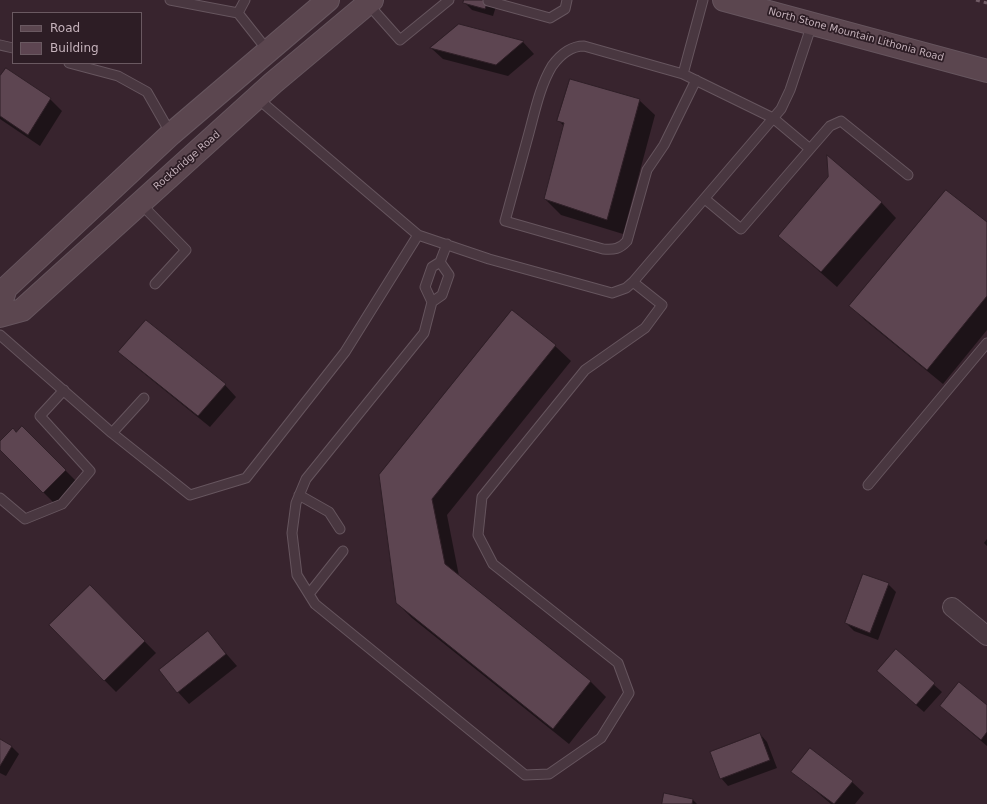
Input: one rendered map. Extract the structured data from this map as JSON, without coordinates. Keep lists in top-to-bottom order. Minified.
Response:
{"streets":{"main road":["North Stone Mountain Lithonia Road","Rockbridge Road"]},"legend":["Road","Building"]}
